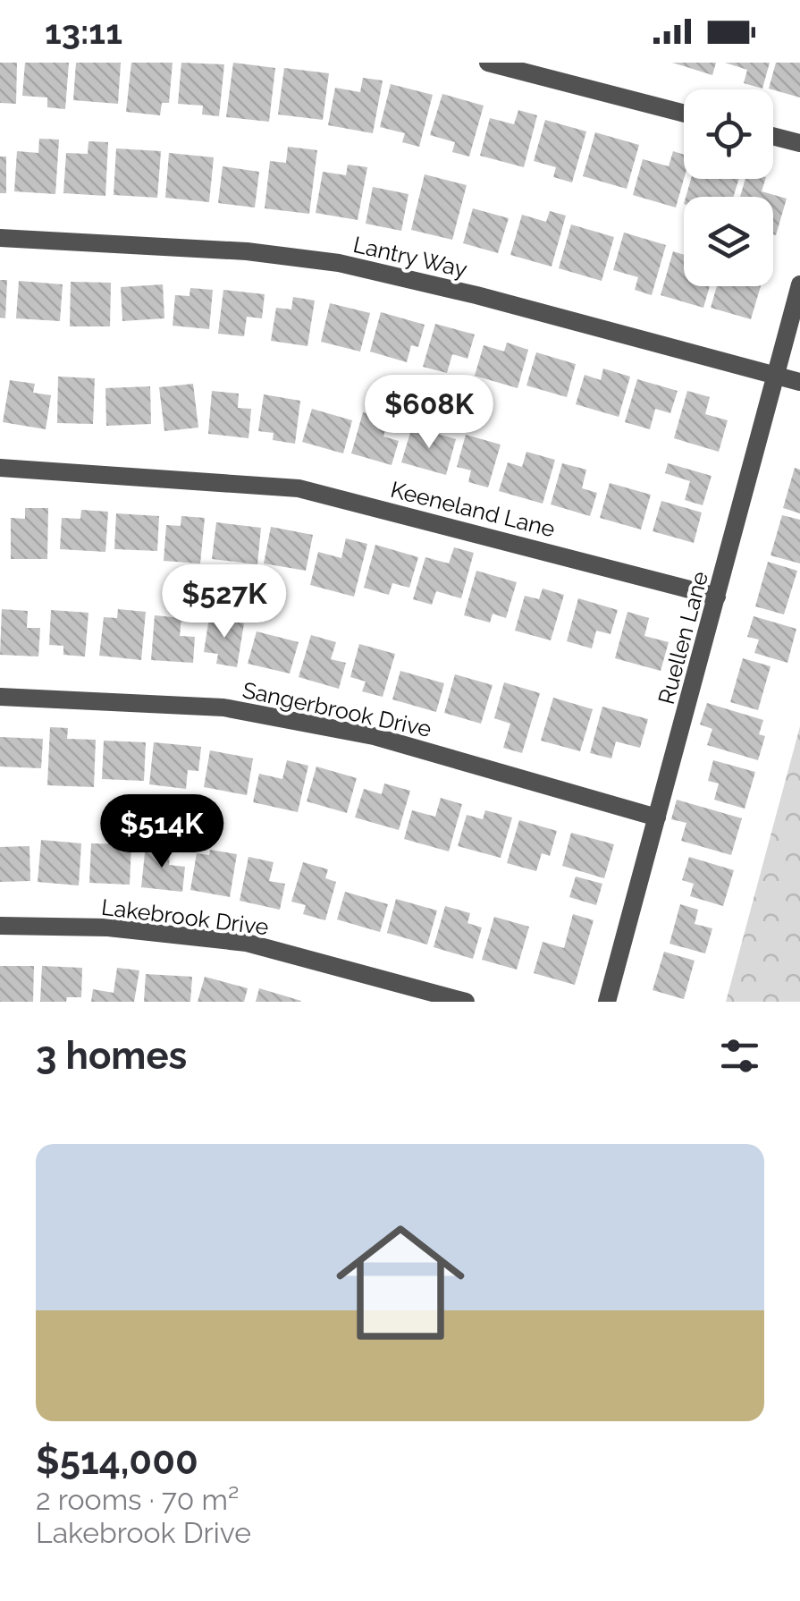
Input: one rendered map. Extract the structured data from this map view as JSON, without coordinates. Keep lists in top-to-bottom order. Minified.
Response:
{"streets":{"street":["Lantry Way","Keeneland Lane","Ruellen Lane","Sangerbrook Drive","Lakebrook Drive"]},"crossings":[["Lantry Way","Ruellen Lane"],["Keeneland Lane","Ruellen Lane"],["Ruellen Lane","Sangerbrook Drive"]],"page":{"status":"13:11","price":["$608K","$527K","$514K"],"heading":"3 homes","list":[{"name":"$514,000","note":"2 rooms · 70 m² · Lakebrook Drive"}]}}
